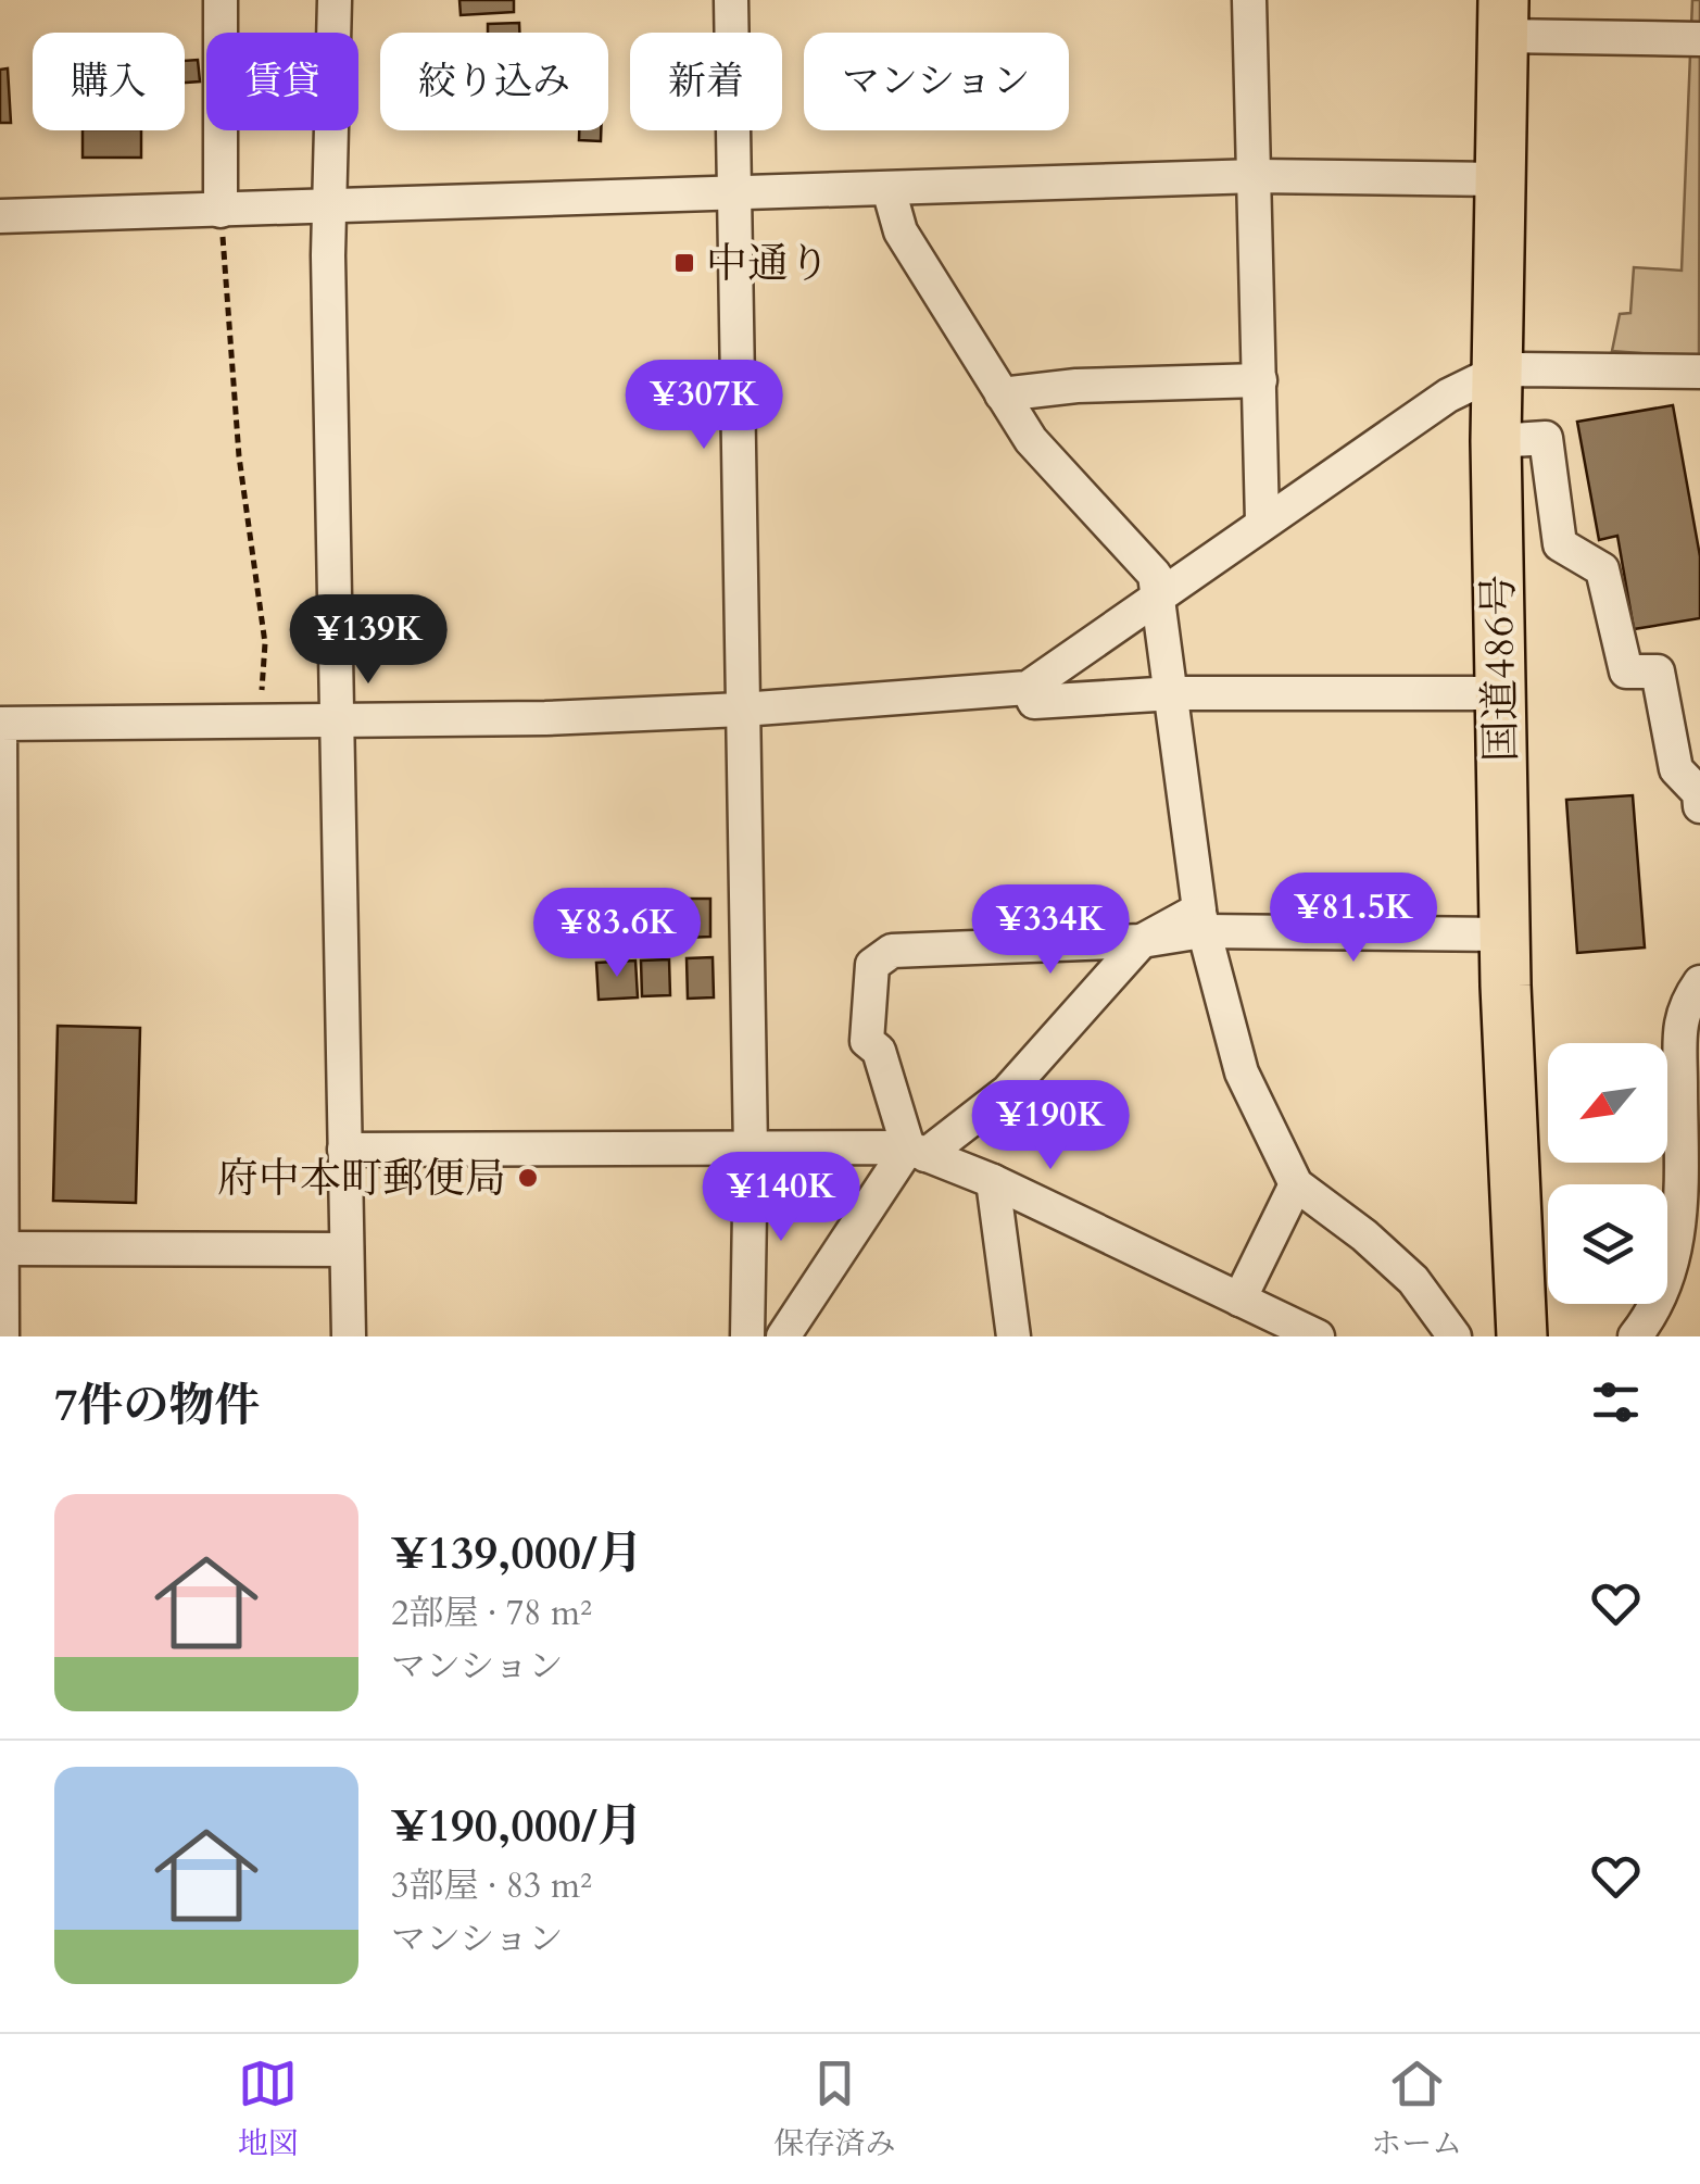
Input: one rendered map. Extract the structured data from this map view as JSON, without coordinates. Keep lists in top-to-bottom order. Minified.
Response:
{"streets":{"highway":["国道486号"]},"places":{"transit":["中通り"],"other":["府中本町郵便局"]},"north":"bottom left","page":{"chip":["購入","賃貸","絞り込み","新着","マンション"],"price":["¥307K","¥139K","¥81.5K","¥334K","¥83.6K","¥190K","¥140K"],"heading":"7件の物件","list":[{"name":"¥139,000/月","note":"2部屋 · 78 m² · マンション"},{"name":"¥190,000/月","note":"3部屋 · 83 m² · マンション"}],"tabs":["地図","保存済み","ホーム"]}}
